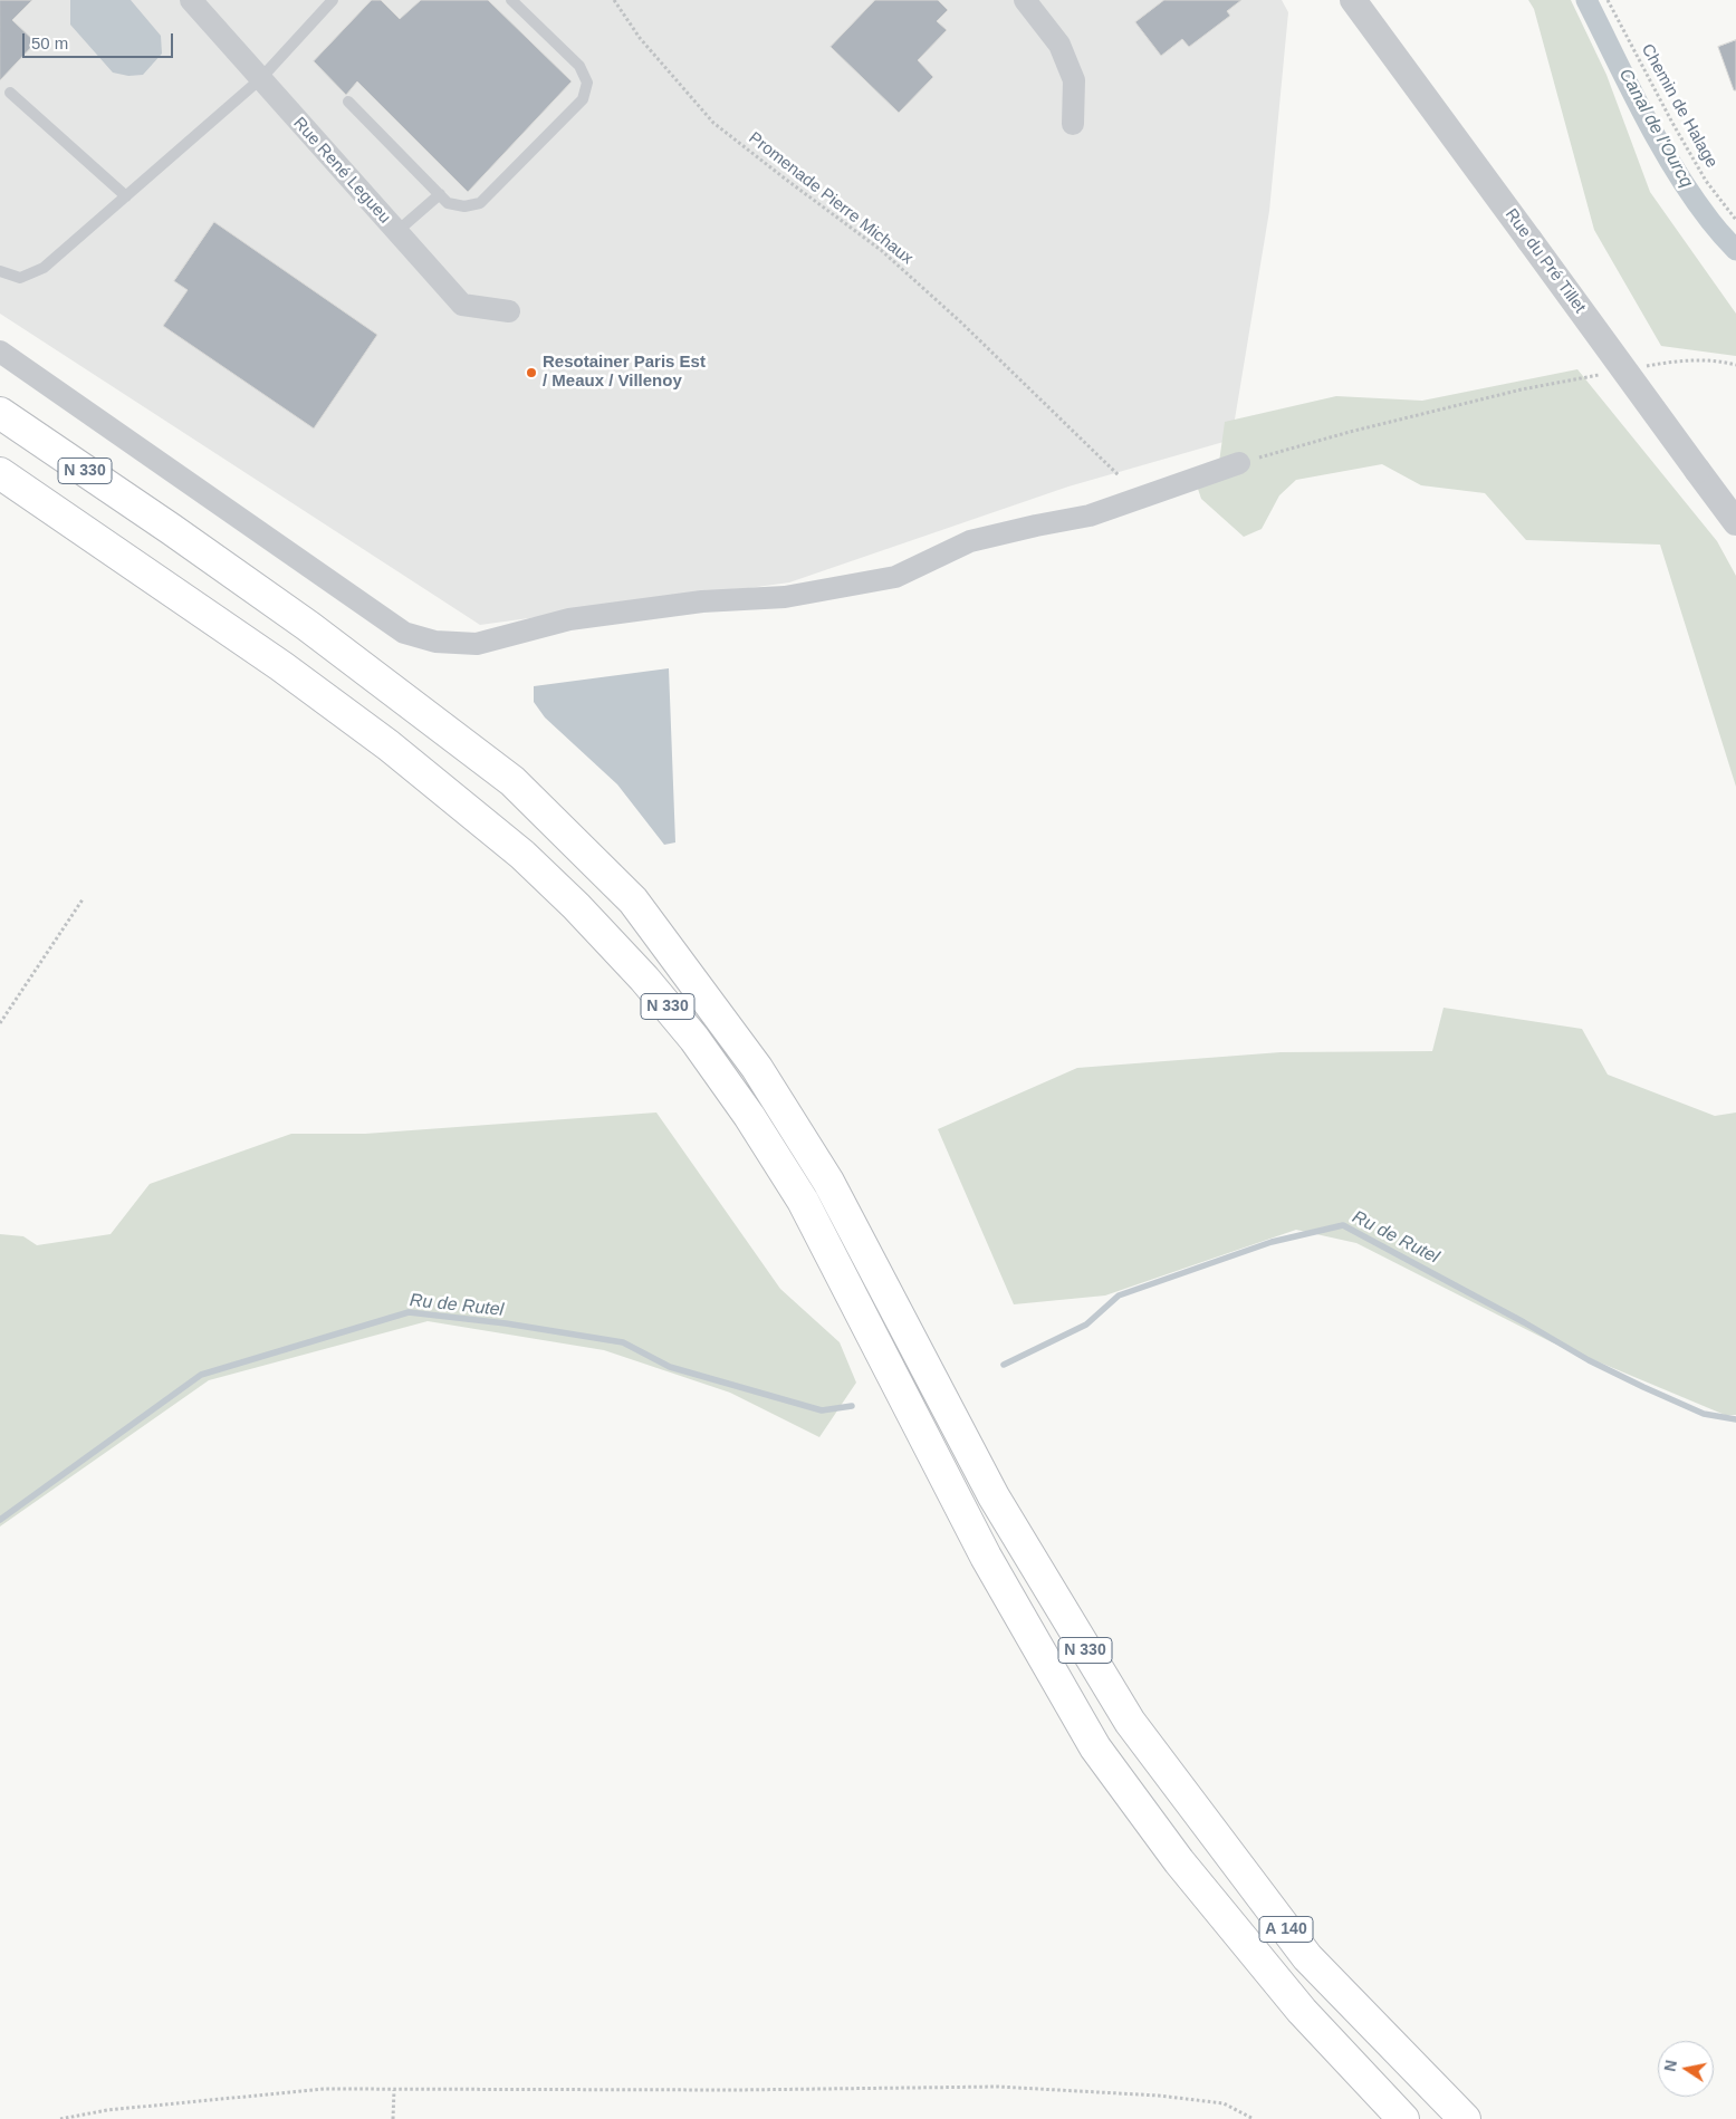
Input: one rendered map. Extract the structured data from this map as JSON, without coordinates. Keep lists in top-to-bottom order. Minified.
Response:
{"streets":{"highway":["N 330","A 140"],"street":["Rue René Legueu","Rue du Pré Tillet"],"path":["Chemin de Halage","Promenade Pierre Michaux"]},"crossings":[["N 330","A 140"]],"water":["Canal de l'Ourcq","Ru de Rutel"],"places":["Resotainer Paris Est / Meaux / Villenoy"],"scale_bar":"50 m","north":"left"}
